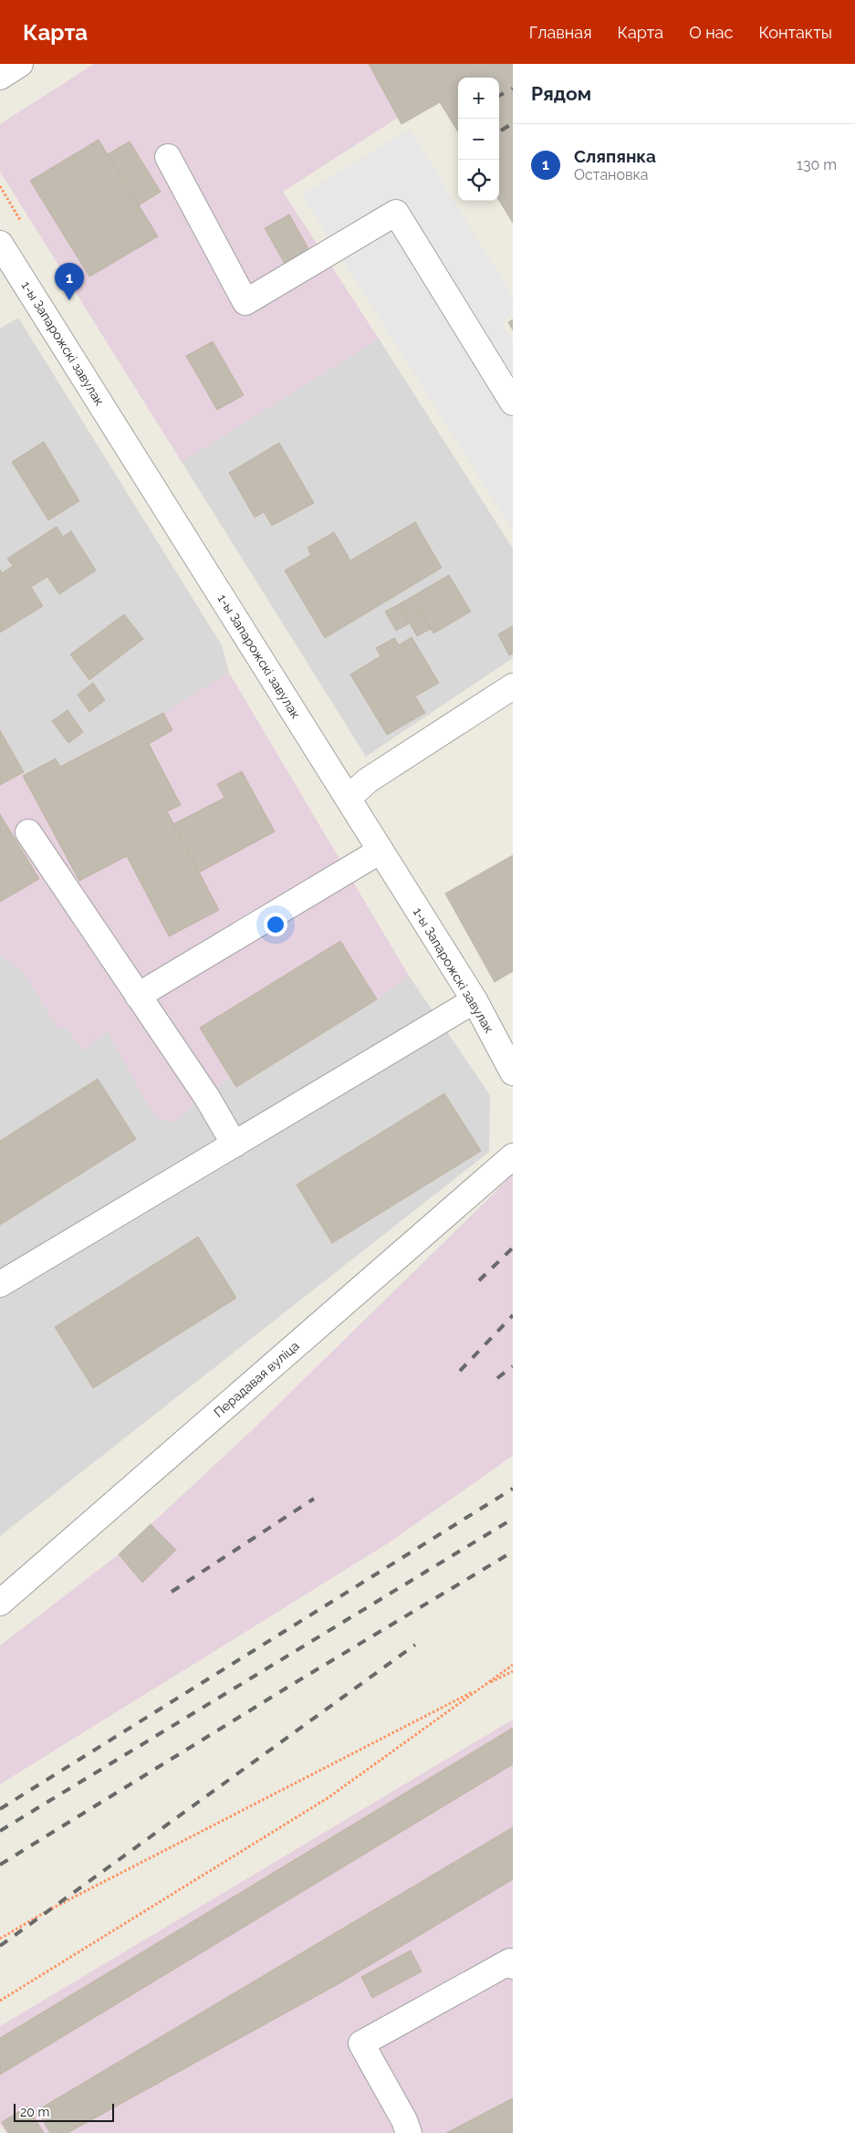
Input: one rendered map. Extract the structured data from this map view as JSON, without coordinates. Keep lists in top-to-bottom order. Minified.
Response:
{"streets":{"street":["1-ы Запарожскі завулак","Перадавая вуліца"]},"scale_bar":"20 m","page":{"header":"Карта","nav":["Главная","Карта","О нас","Контакты"],"heading":"Рядом","map_buttons":["+","−"],"list":[{"mark":"1","name":"Сляпянка","note":"Остановка","value":"130 m"}],"pins":"1","scale":"20 m"}}
